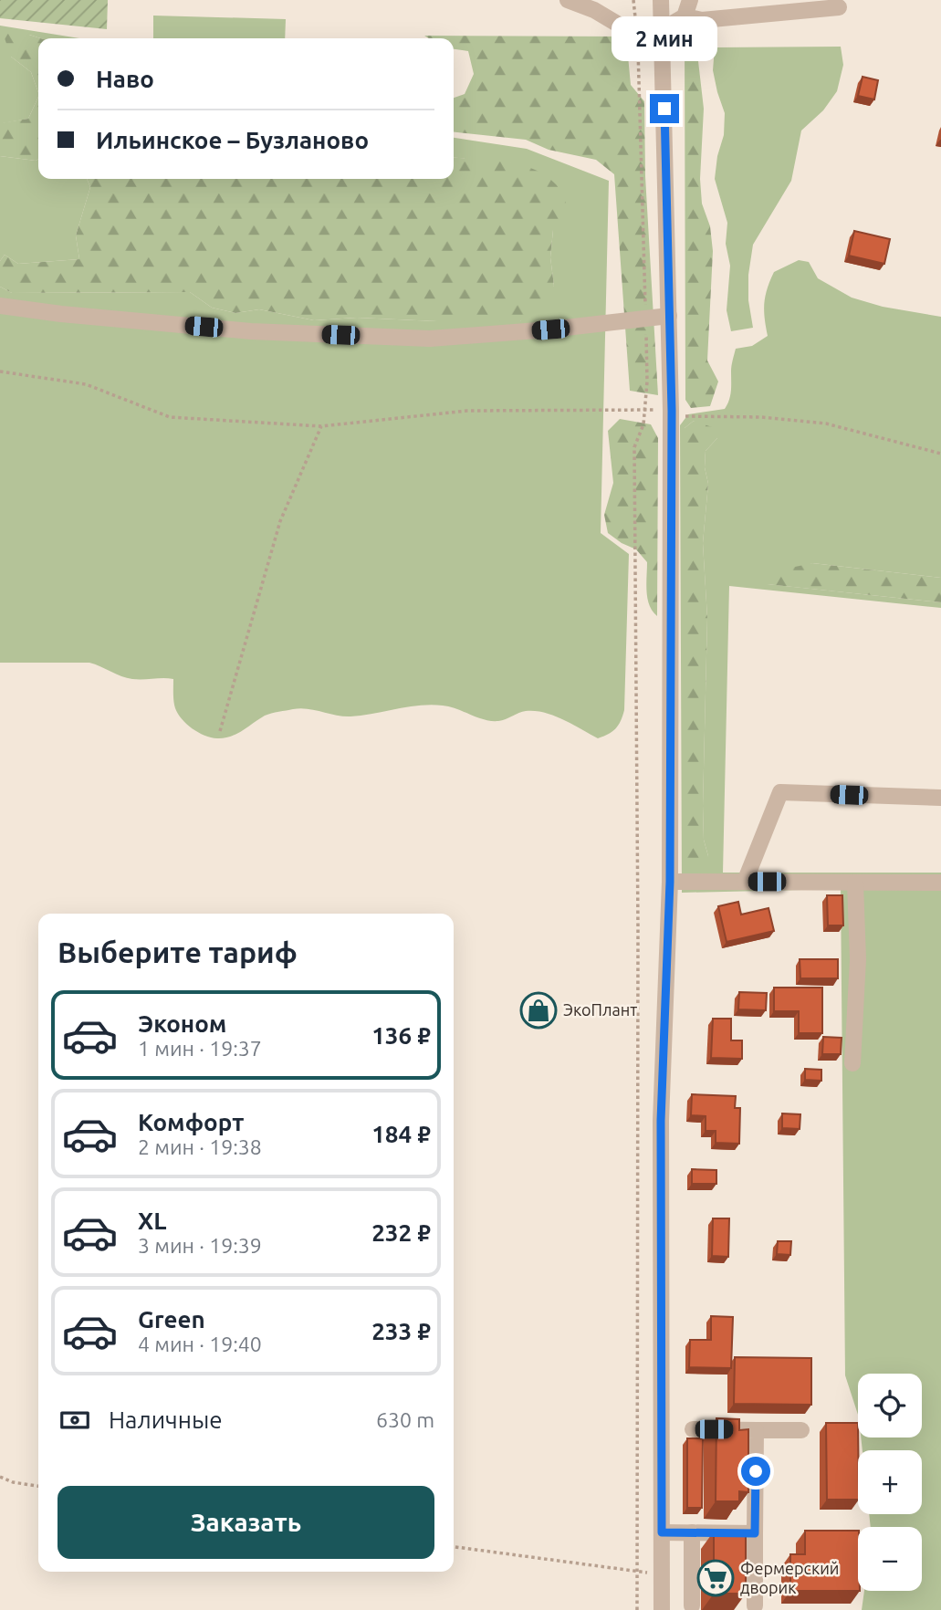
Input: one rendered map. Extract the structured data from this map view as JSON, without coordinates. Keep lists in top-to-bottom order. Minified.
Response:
{"places":{"shop":["ЭкоПлант"],"supermarket":["Фермерский дворик"]},"page":{"bubble":"2 мин","banner":["Наво","Ильинское – Бузланово"],"heading":"Выберите тариф","list":[{"name":"Эконом","note":"1 мин · 19:37","value":"136 ₽"},{"name":"Комфорт","note":"2 мин · 19:38","value":"184 ₽"},{"name":"XL","note":"3 мин · 19:39","value":"232 ₽"},{"name":"Green","note":"4 мин · 19:40","value":"233 ₽"}],"map_buttons":["+","−"],"pay":["Наличные","630 m"],"buttons":"Заказать"}}
